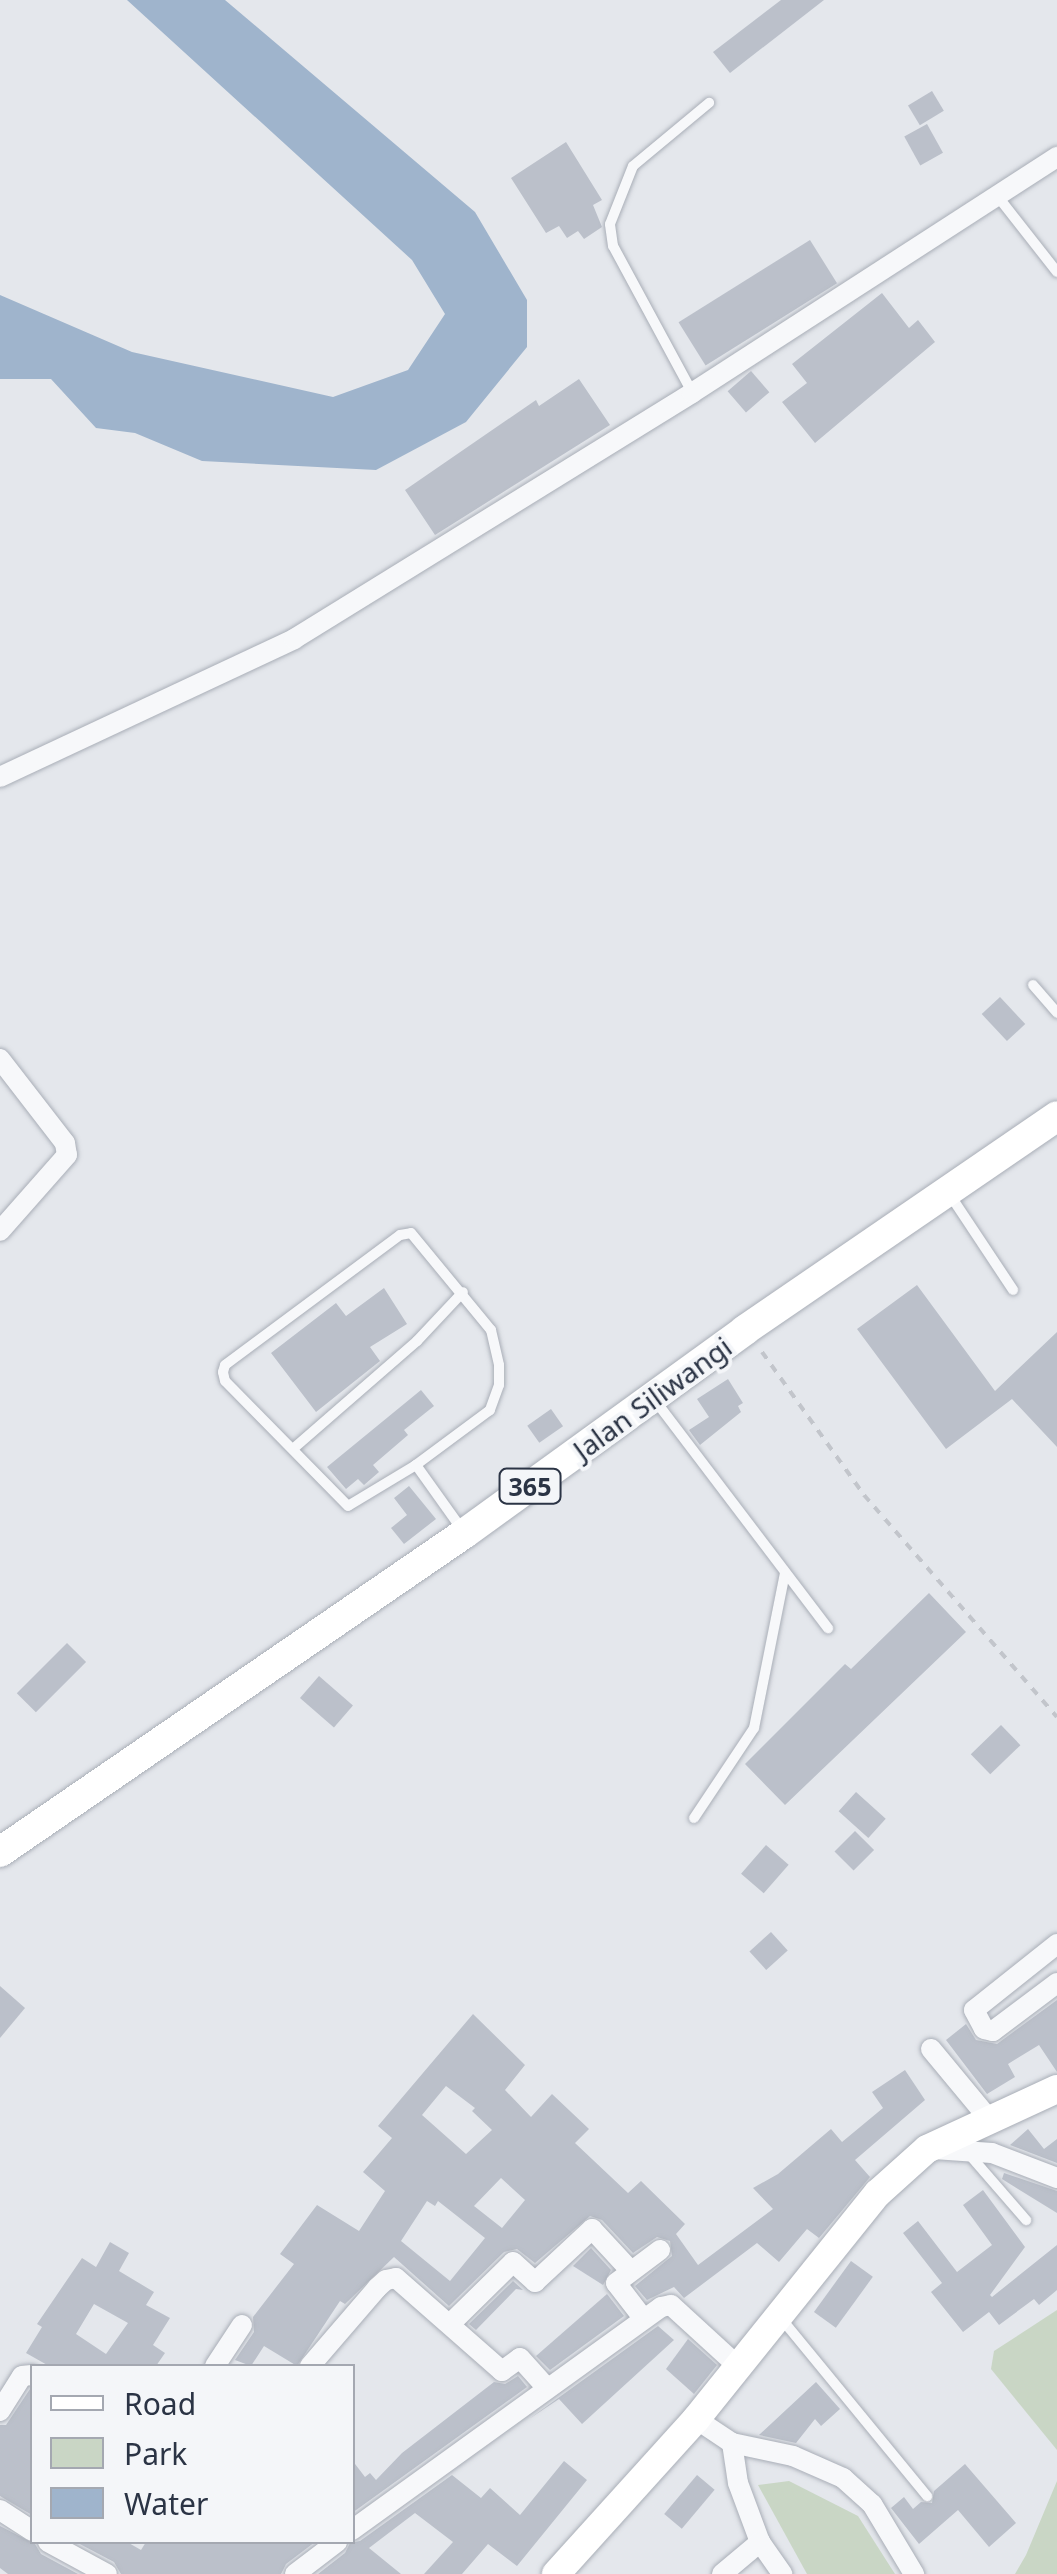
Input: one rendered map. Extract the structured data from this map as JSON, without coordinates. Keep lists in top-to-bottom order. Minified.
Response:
{"streets":{"main road":["Jalan Siliwangi","365"]},"legend":["Road","Park","Water"]}
